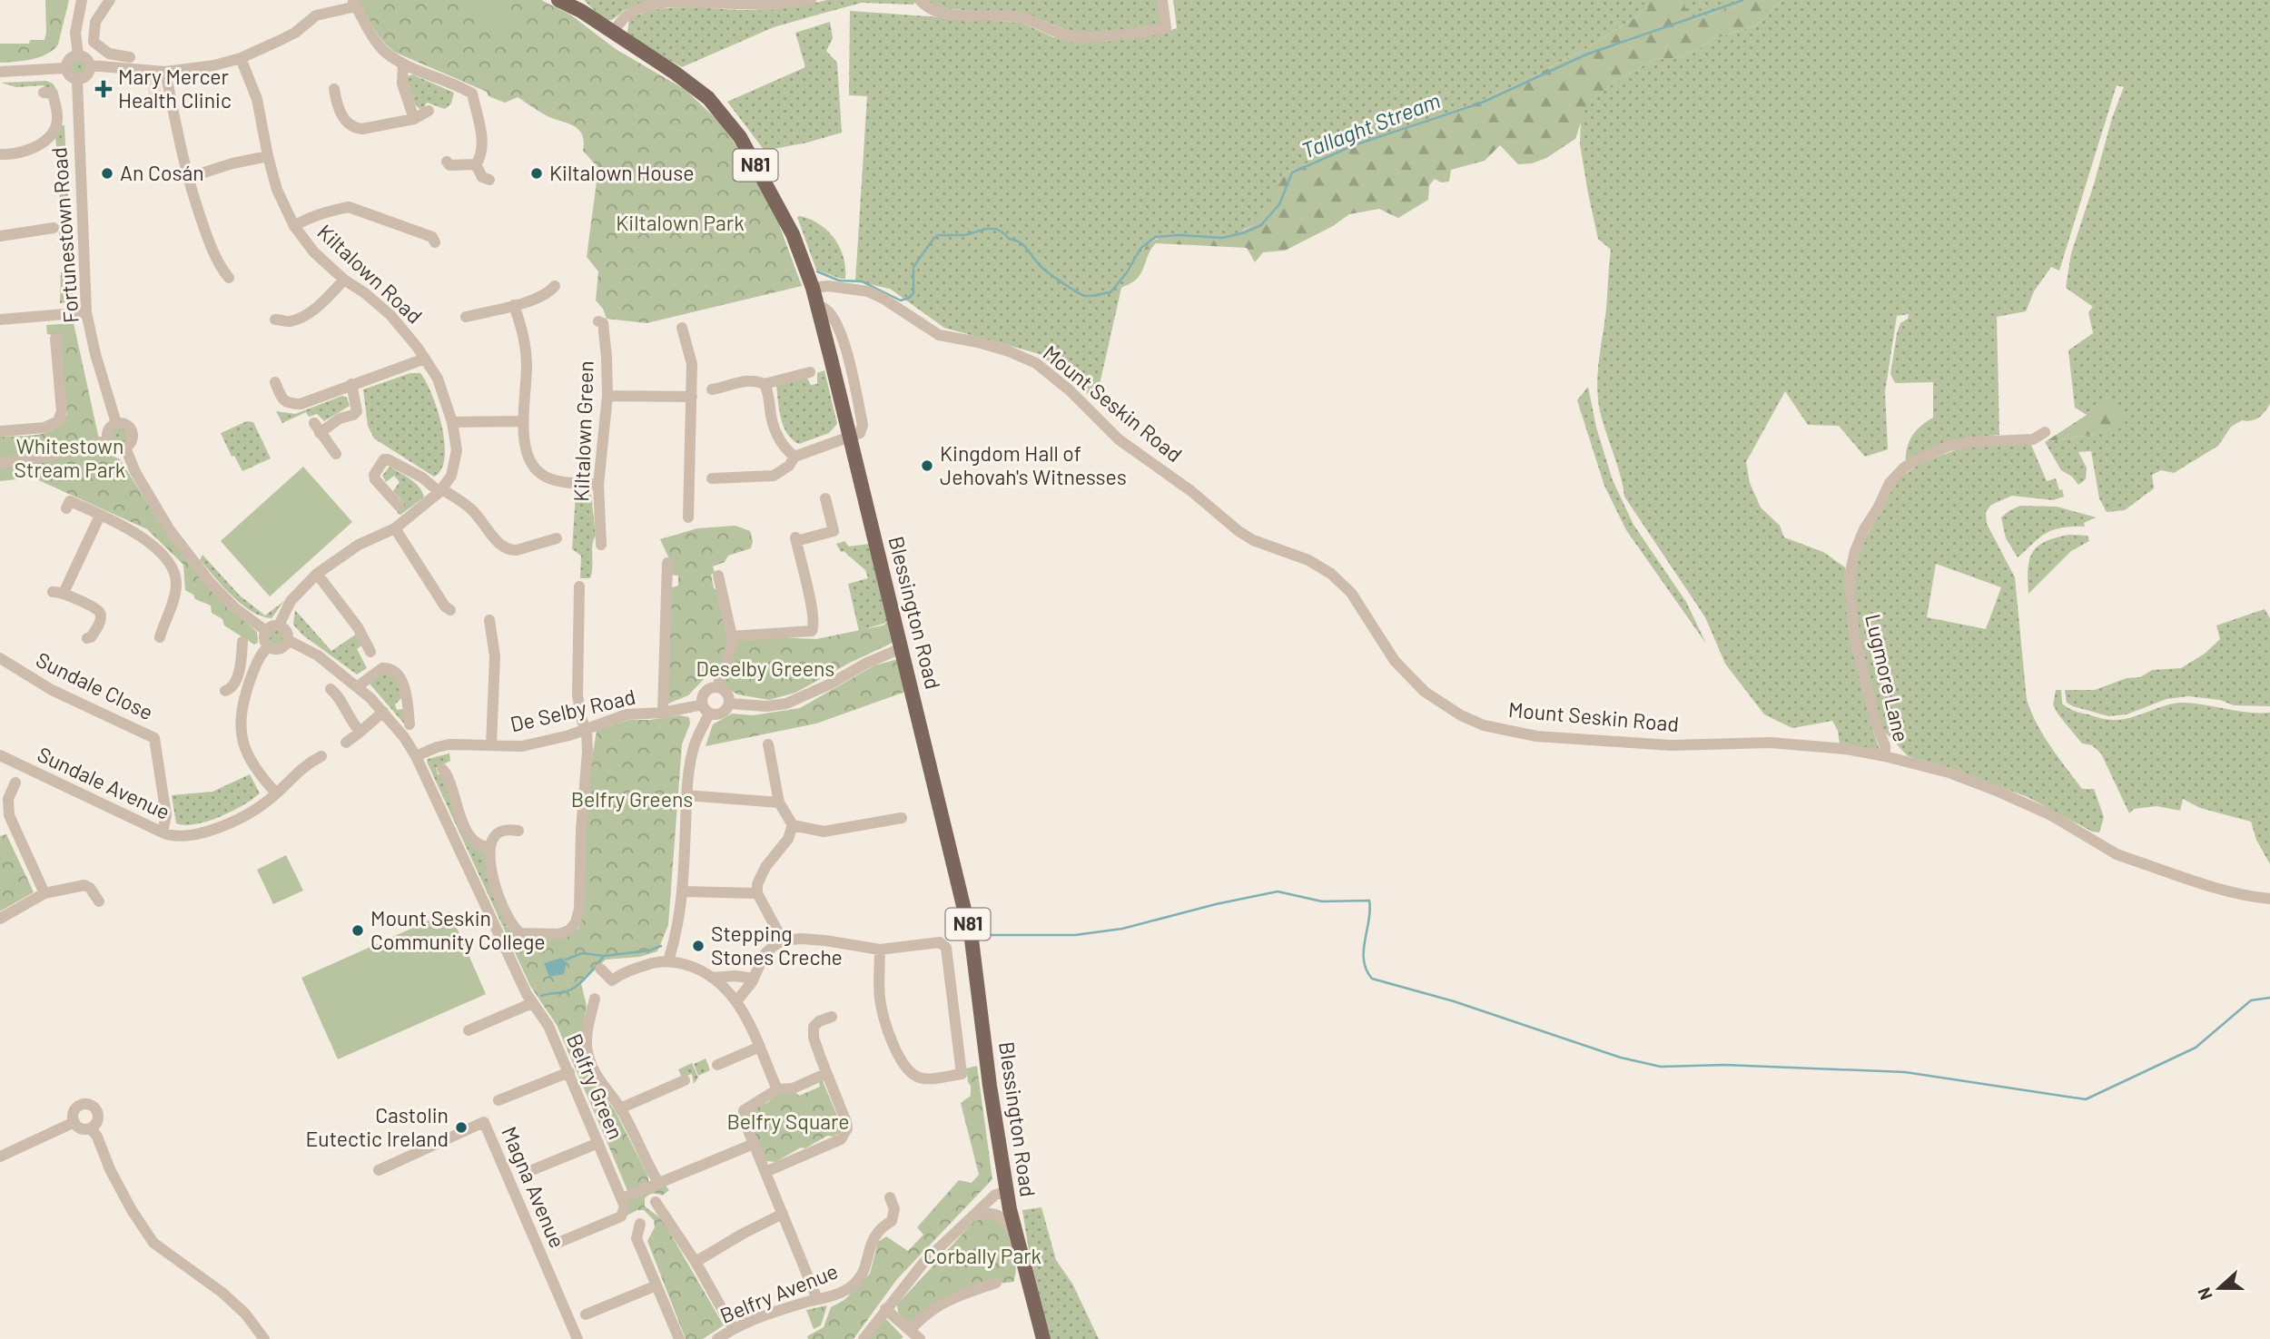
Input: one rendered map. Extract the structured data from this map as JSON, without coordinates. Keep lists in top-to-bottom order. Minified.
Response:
{"streets":{"main road":["N81","Blessington Road"],"street":["Fortunestown Road","Kiltalown Road","Mount Seskin Road","Kiltalown Green","Lugmore Lane","Sundale Close","De Selby Road","Sundale Avenue","Belfry Green","Magna Avenue","Belfry Avenue"]},"crossings":[["Fortunestown Road","Kiltalown Road"],["Mount Seskin Road","Blessington Road"],["Mount Seskin Road","Lugmore Lane"],["Sundale Close","Sundale Avenue"]],"water":["Tallaght Stream"],"parks":["Kiltalown Park","Whitestown Stream Park","Deselby Greens","Belfry Greens","Belfry Square","Corbally Park"],"places":{"health":["Mary Mercer Health Clinic"],"other":["An Cosán","Kiltalown House","Kingdom Hall of Jehovah's Witnesses","Mount Seskin Community College","Stepping Stones Creche","Castolin Eutectic Ireland"]},"north":"left"}
